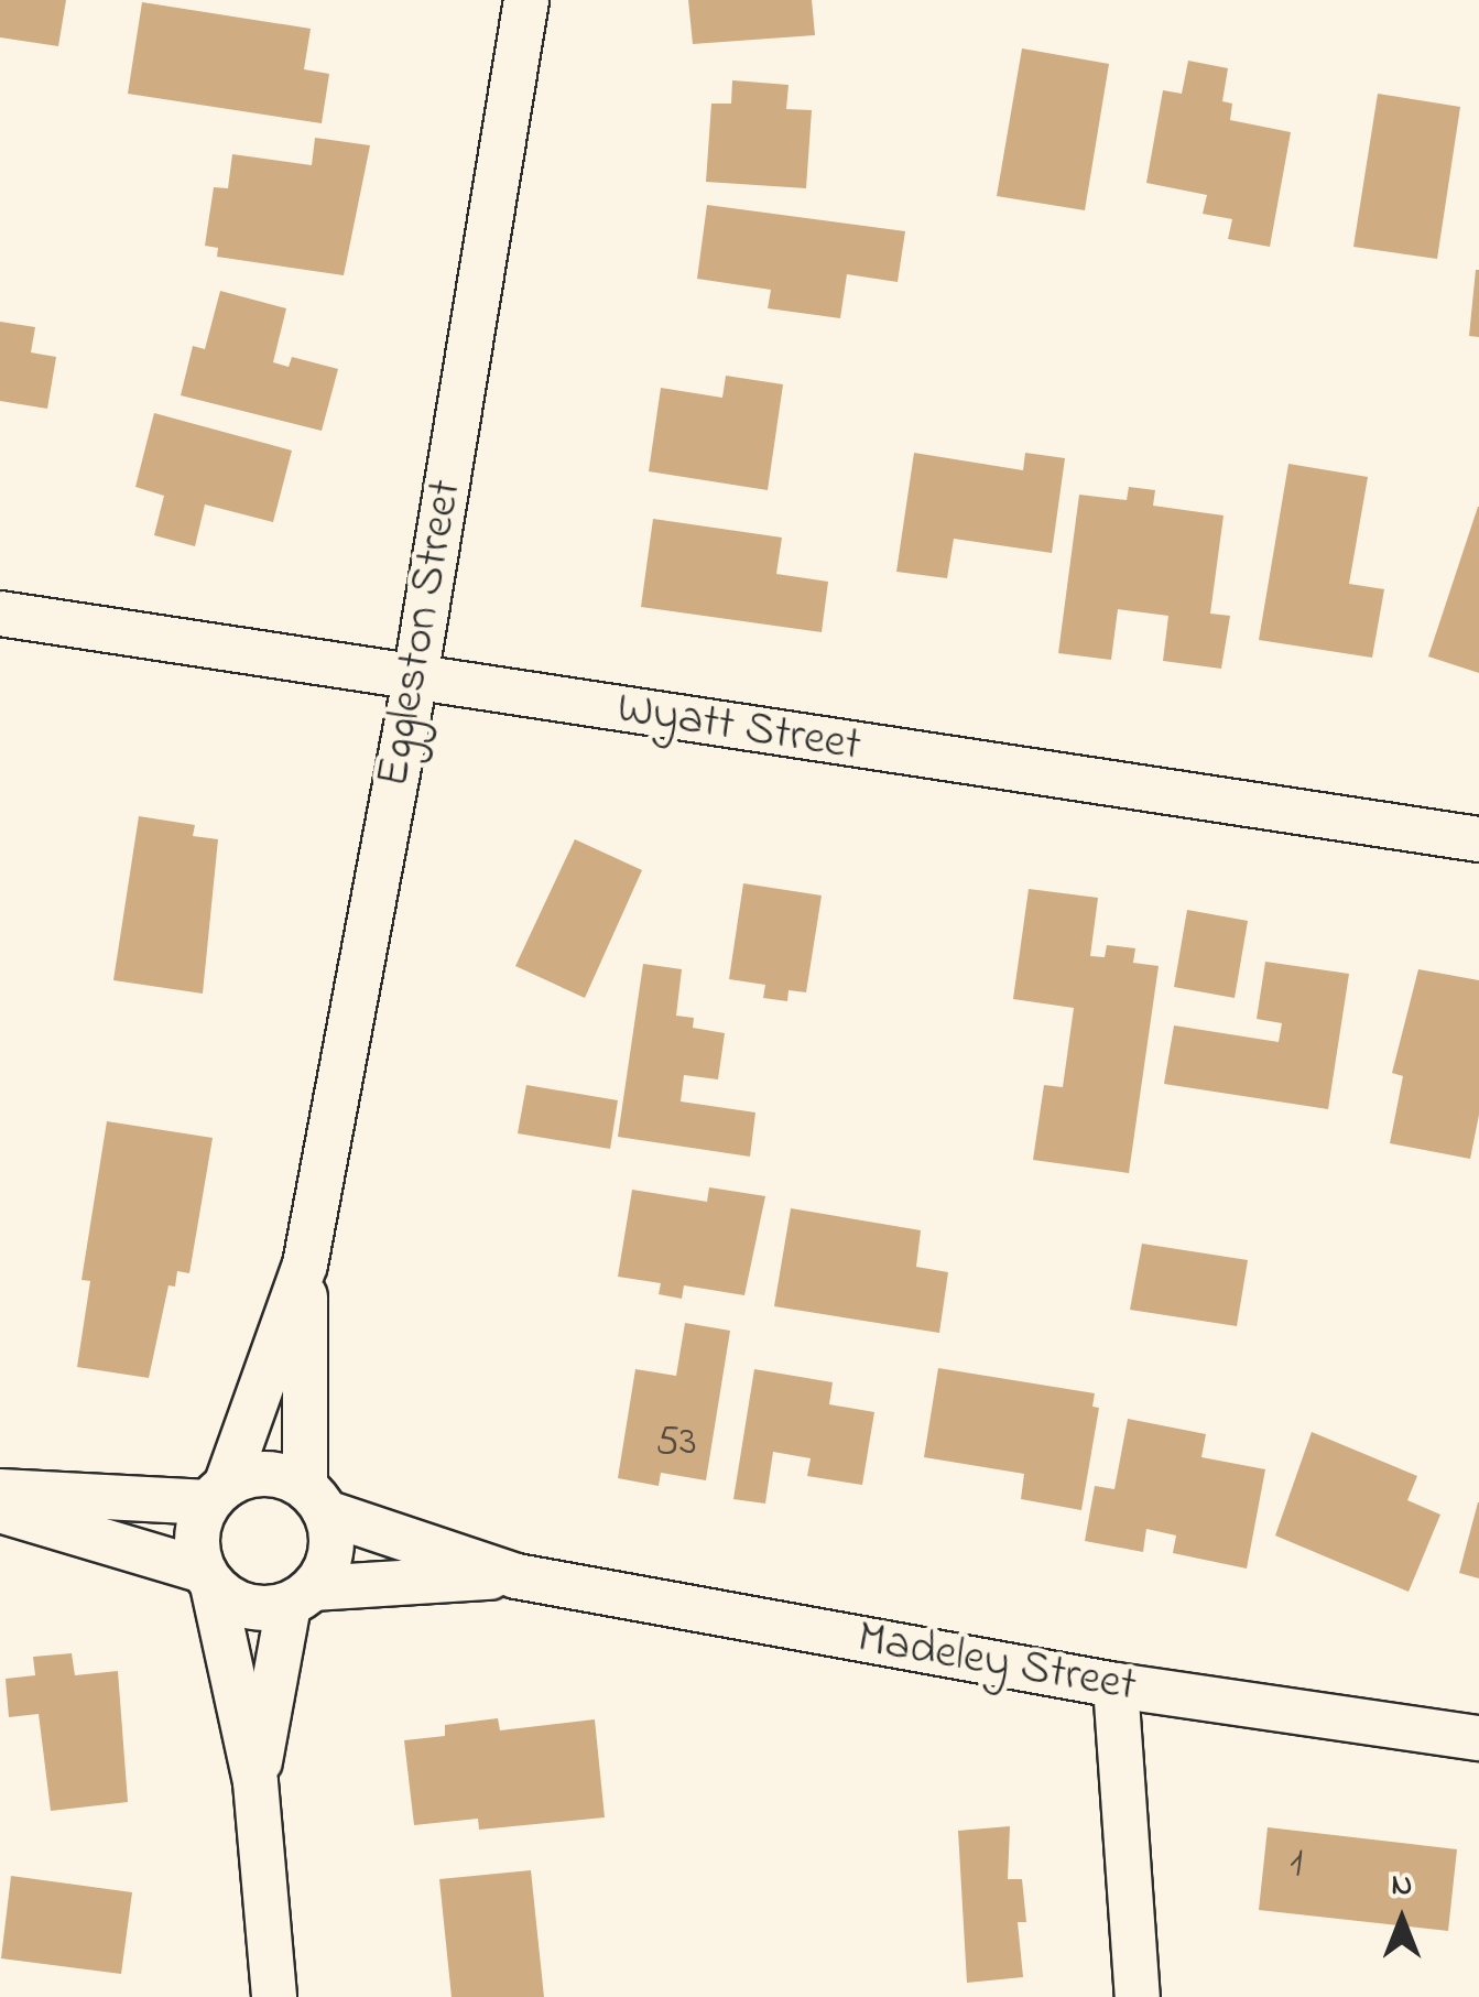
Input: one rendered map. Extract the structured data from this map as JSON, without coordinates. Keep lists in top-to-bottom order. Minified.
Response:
{"streets":{"street":["Eggleston Street","Wyatt Street","Madeley Street"]},"crossings":[["Eggleston Street","Wyatt Street"],["Eggleston Street","Madeley Street"]],"house_numbers":["53","1"],"north":"top"}
